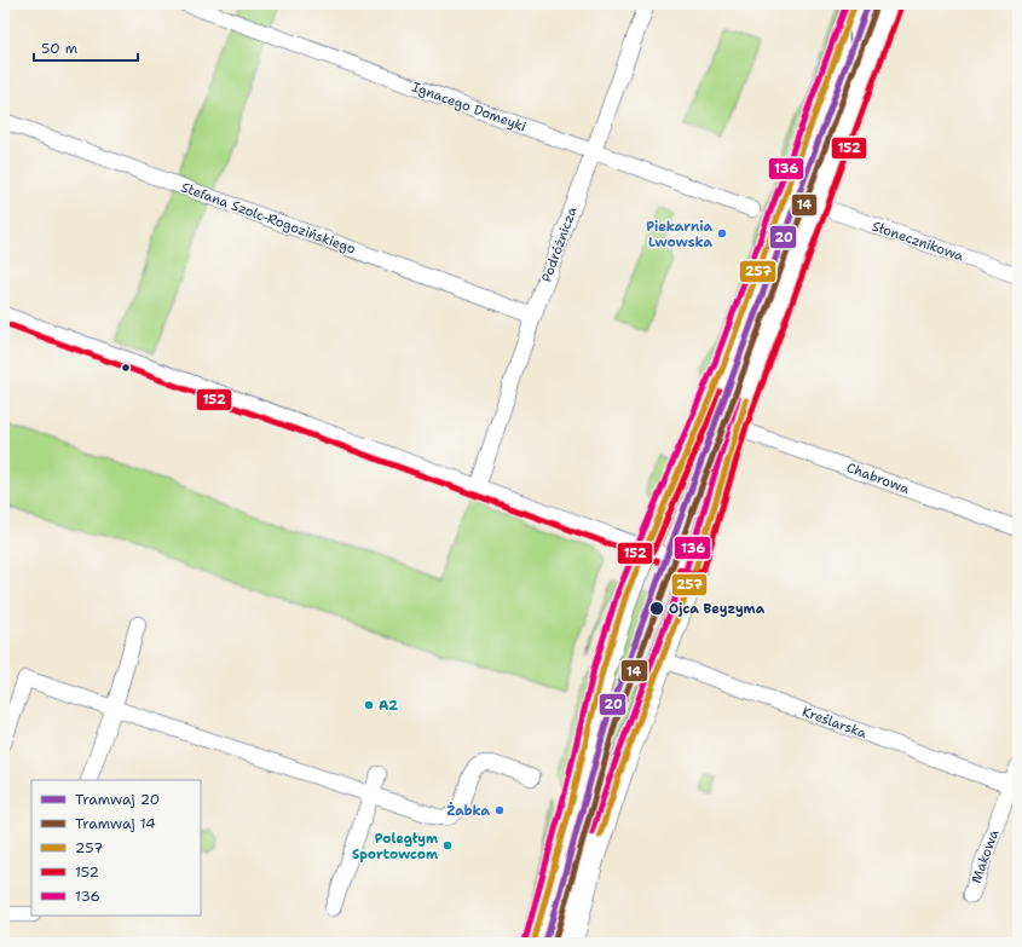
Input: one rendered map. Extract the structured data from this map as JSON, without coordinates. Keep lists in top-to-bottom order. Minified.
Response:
{"streets":{"street":["Ignacego Domeyki","Stefana Szolc-Rogozińskiego","Słonecznikowa","Podróżnicza","Chabrowa","Kreślarska","Makowa"]},"crossings":[["Ignacego Domeyki","Podróżnicza"],["Stefana Szolc-Rogozińskiego","Podróżnicza"],["Kreślarska","Makowa"]],"places":["Piekarnia Lwowska","Ojca Beyzyma","A2","Żabka","Poległym Sportowcom"],"lines":["tram line 20","transit line 257","transit line 136","tram line 14","transit line 152"],"legend":["Tramwaj 20","Tramwaj 14","257","152","136"],"scale_bar":"50 m"}
